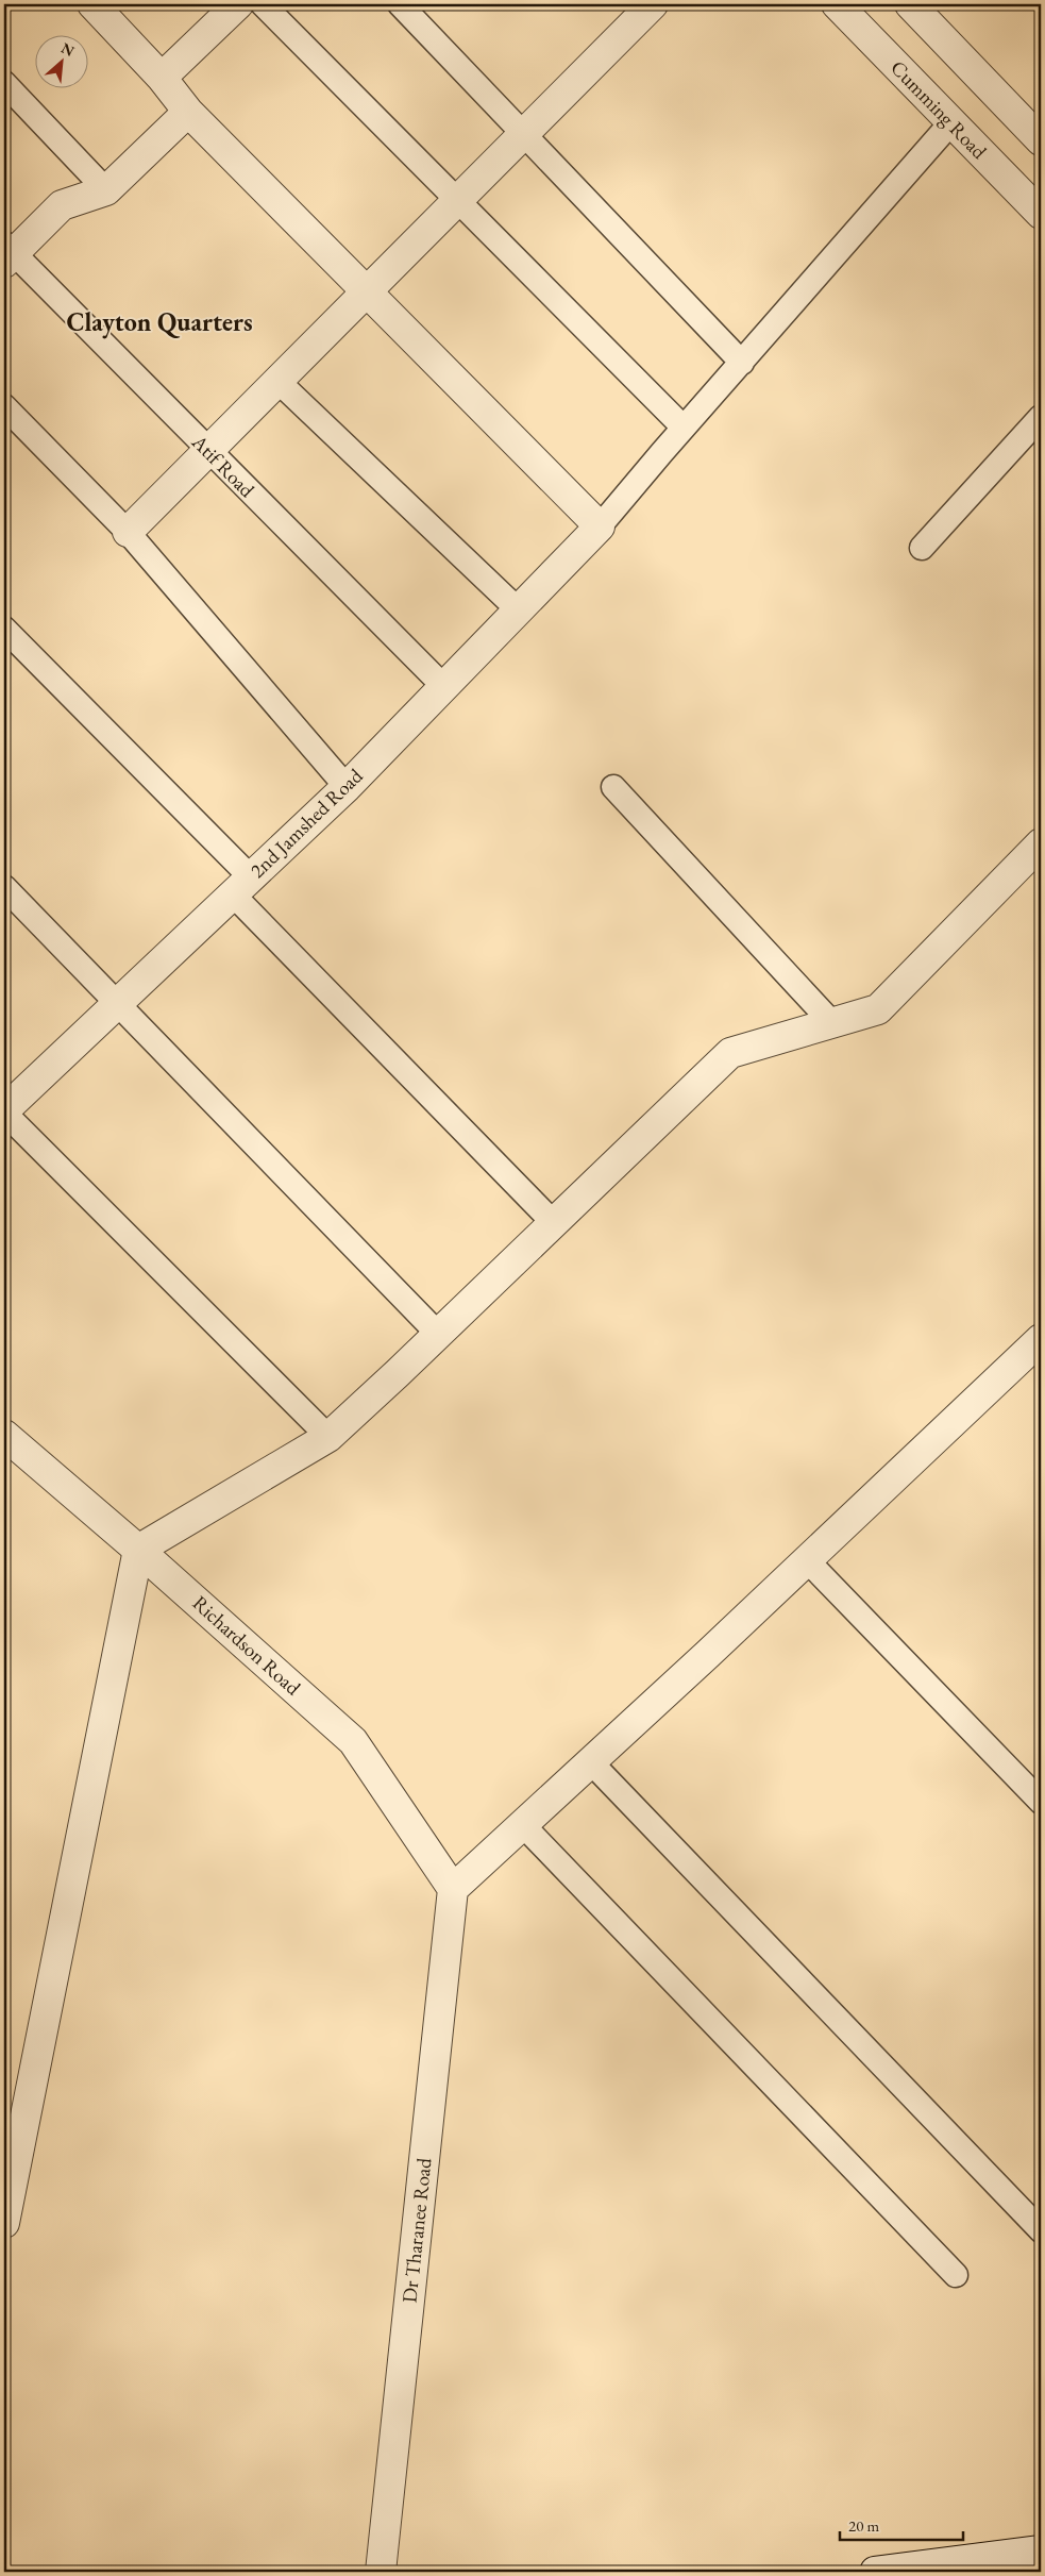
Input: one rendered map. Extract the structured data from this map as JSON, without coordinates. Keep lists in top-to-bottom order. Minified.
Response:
{"streets":{"street":["Cumming Road","2nd Jamshed Road","Richardson Road","Dr Tharanee Road"],"lane":["Atif Road"]},"crossings":[["Atif Road","2nd Jamshed Road"],["Richardson Road","Dr Tharanee Road"]],"districts":["Clayton Quarters"],"scale_bar":"20 m","north":"top right"}
